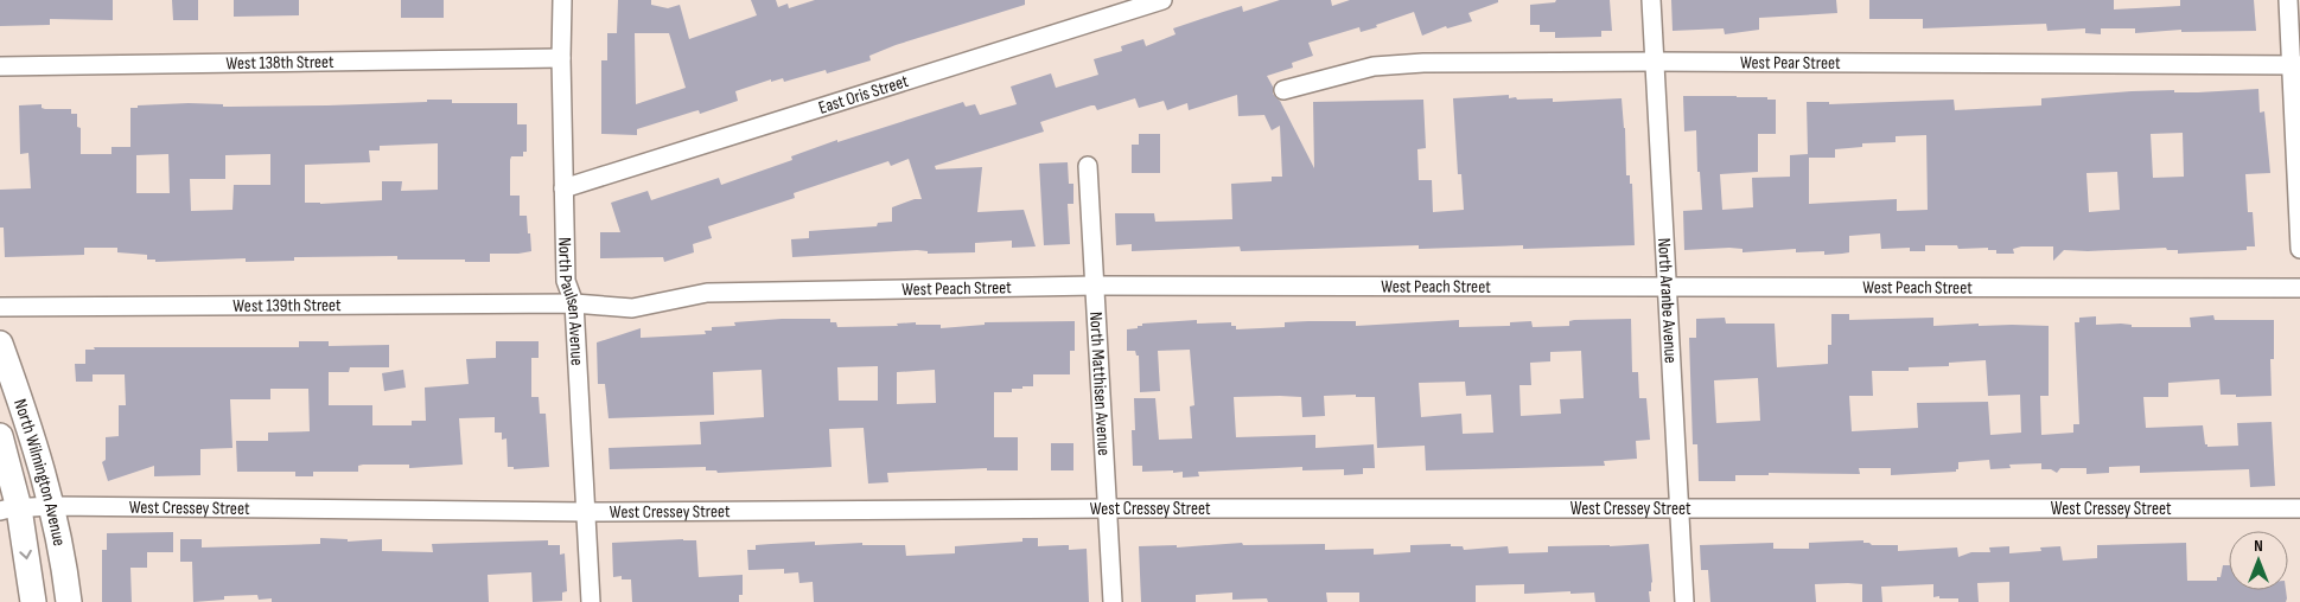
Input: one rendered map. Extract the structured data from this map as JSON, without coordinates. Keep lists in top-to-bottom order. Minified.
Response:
{"streets":{"main road":["North Wilmington Avenue"],"street":["West 138th Street","West Pear Street","East Oris Street","West Peach Street","North Paulsen Avenue","North Aranbe Avenue","West 139th Street","North Matthisen Avenue","West Cressey Street"]},"crossings":[["West 138th Street","North Paulsen Avenue"],["West Pear Street","North Aranbe Avenue"],["East Oris Street","North Paulsen Avenue"],["West Peach Street","North Paulsen Avenue"],["West Peach Street","North Aranbe Avenue"],["West Peach Street","West 139th Street"],["West Peach Street","North Matthisen Avenue"],["North Paulsen Avenue","West 139th Street"],["North Paulsen Avenue","West Cressey Street"],["North Aranbe Avenue","West Cressey Street"],["North Matthisen Avenue","West Cressey Street"],["North Wilmington Avenue","West Cressey Street"]],"north":"top"}
